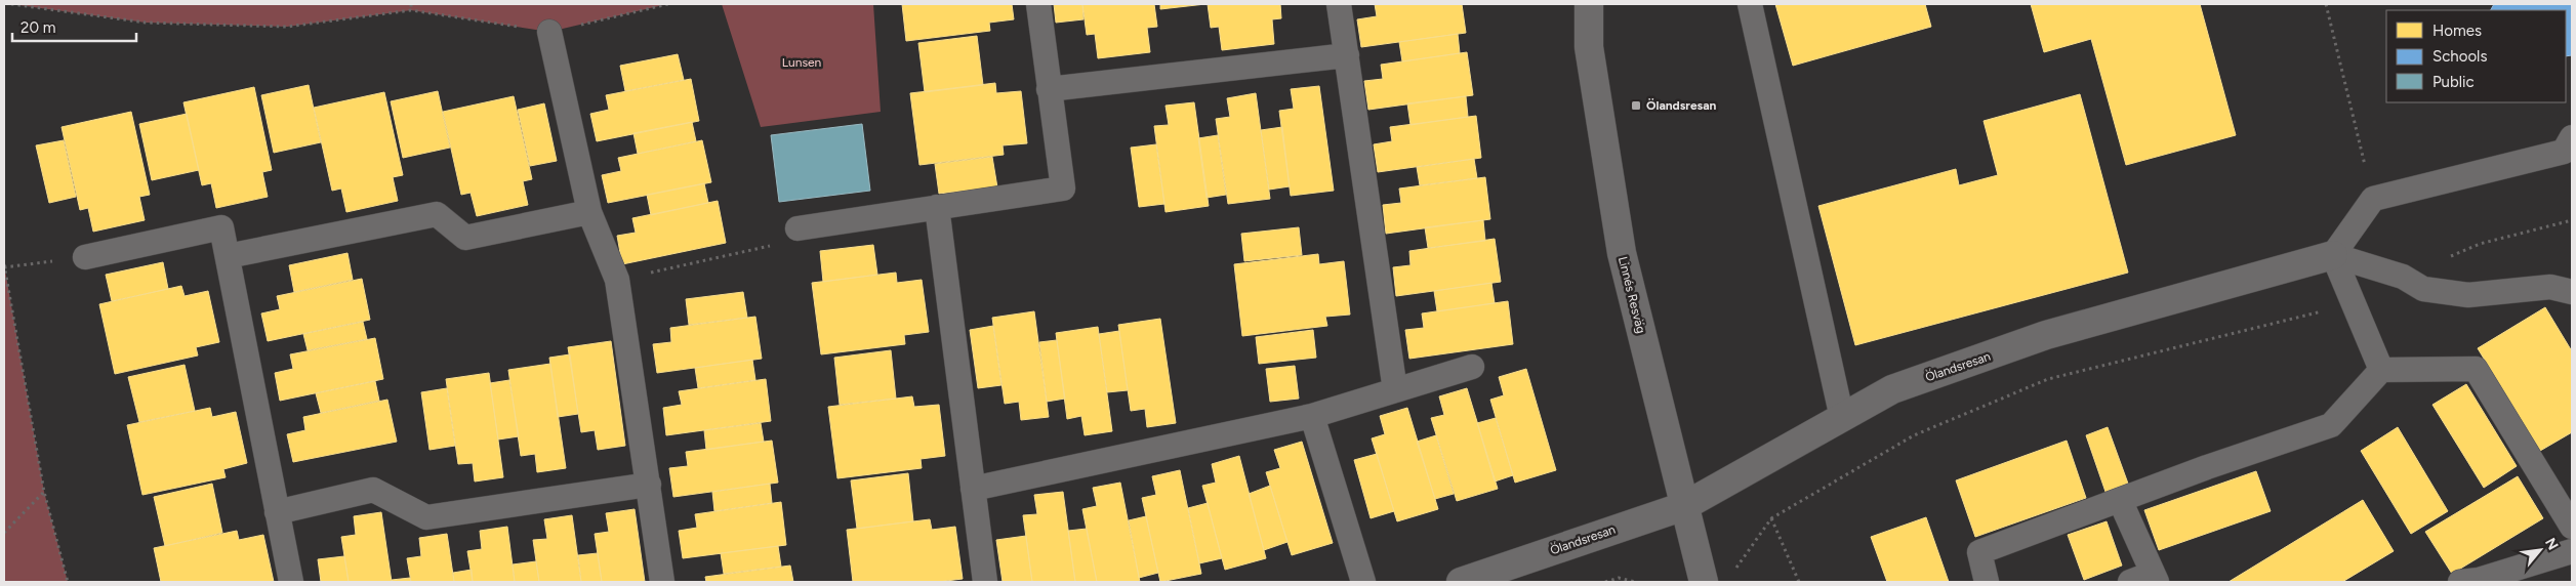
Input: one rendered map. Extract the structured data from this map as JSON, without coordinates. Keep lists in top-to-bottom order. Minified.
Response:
{"streets":{"street":["Linnés Resväg","Ölandsresan"]},"crossings":[["Linnés Resväg","Ölandsresan"]],"parks":["Lunsen"],"places":{"transit":["Ölandsresan"]},"legend":["Homes","Schools","Public"],"scale_bar":"20 m","north":"top right"}
